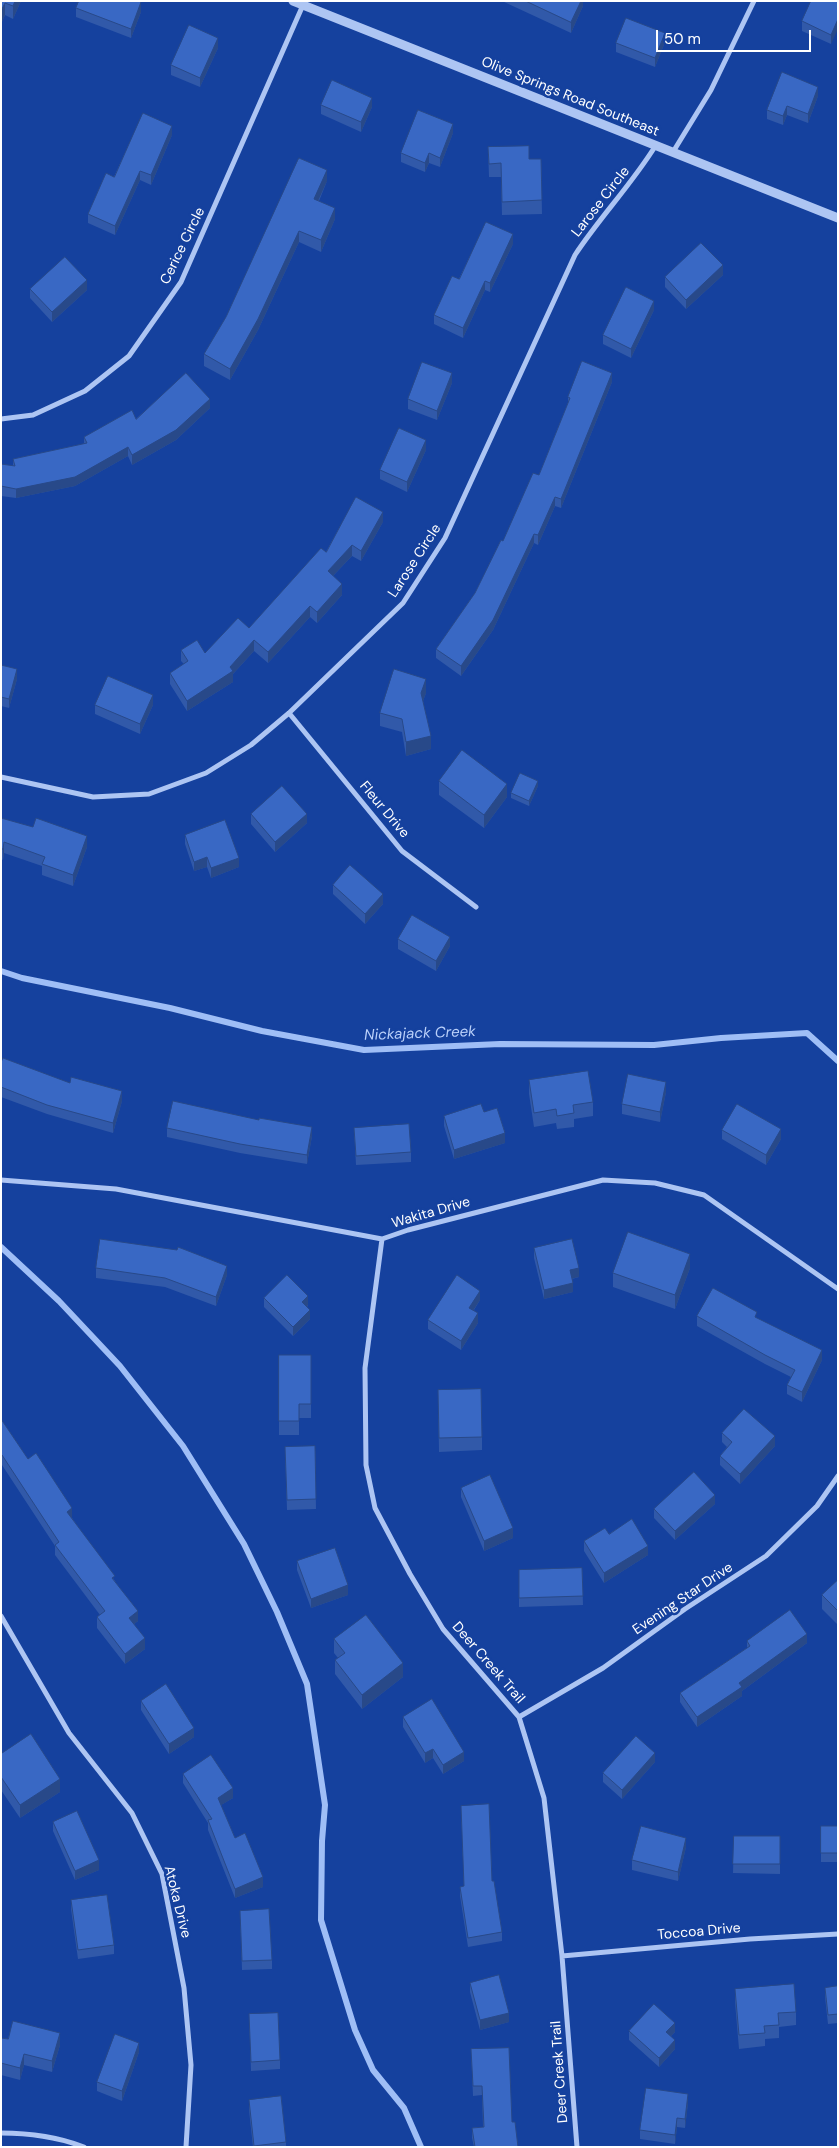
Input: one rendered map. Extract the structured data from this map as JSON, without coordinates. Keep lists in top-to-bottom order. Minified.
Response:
{"streets":{"street":["Olive Springs Road Southeast","Larose Circle","Cerice Circle","Fleur Drive","Wakita Drive","Evening Star Drive","Deer Creek Trail","Atoka Drive","Toccoa Drive"]},"crossings":[["Olive Springs Road Southeast","Larose Circle"],["Olive Springs Road Southeast","Cerice Circle"],["Larose Circle","Fleur Drive"],["Wakita Drive","Deer Creek Trail"],["Evening Star Drive","Deer Creek Trail"],["Deer Creek Trail","Toccoa Drive"]],"water":["Nickajack Creek"],"scale_bar":"50 m"}
